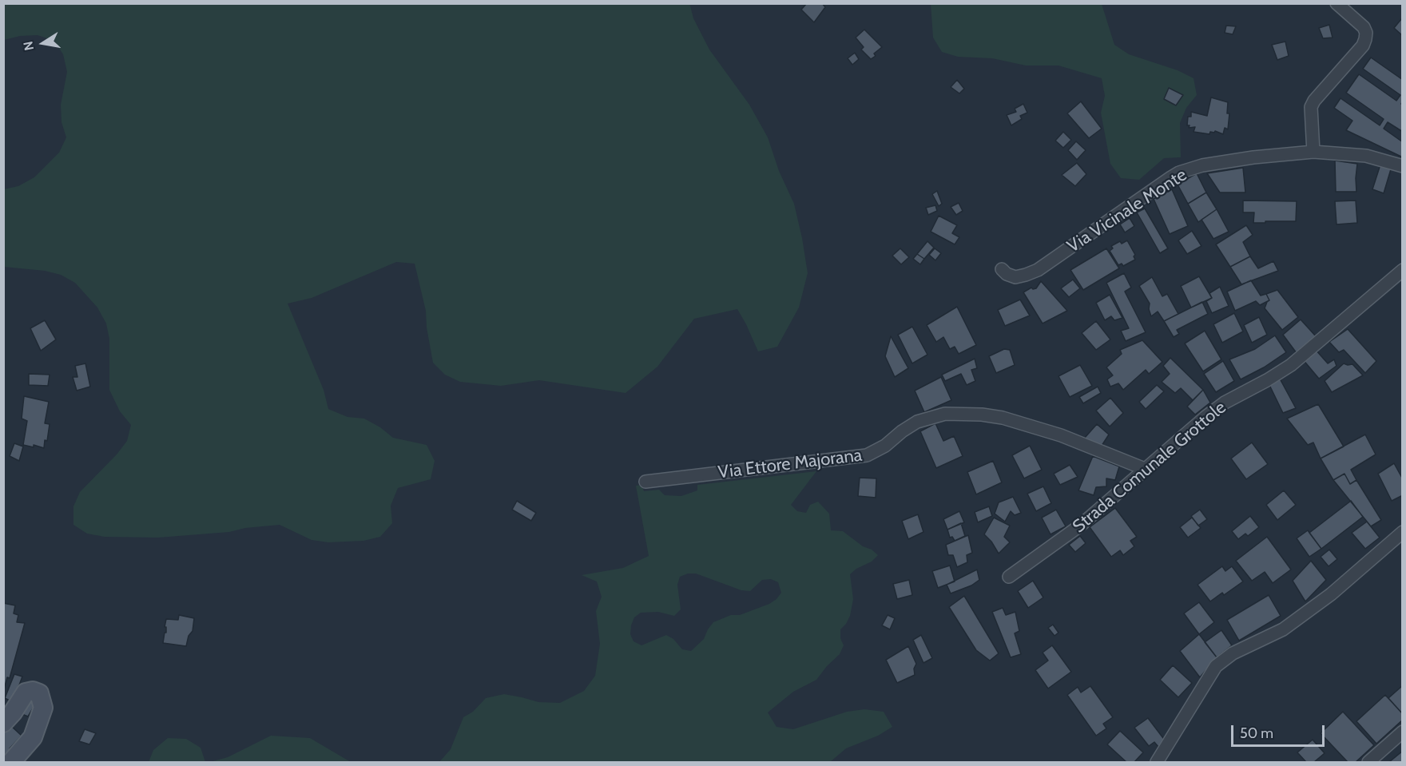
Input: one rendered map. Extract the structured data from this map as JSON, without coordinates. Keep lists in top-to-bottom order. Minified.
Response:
{"streets":{"street":["Via Vicinale Monte","Via Ettore Majorana","Strada Comunale Grottole"]},"crossings":[["Via Ettore Majorana","Strada Comunale Grottole"]],"scale_bar":"50 m","north":"left"}
